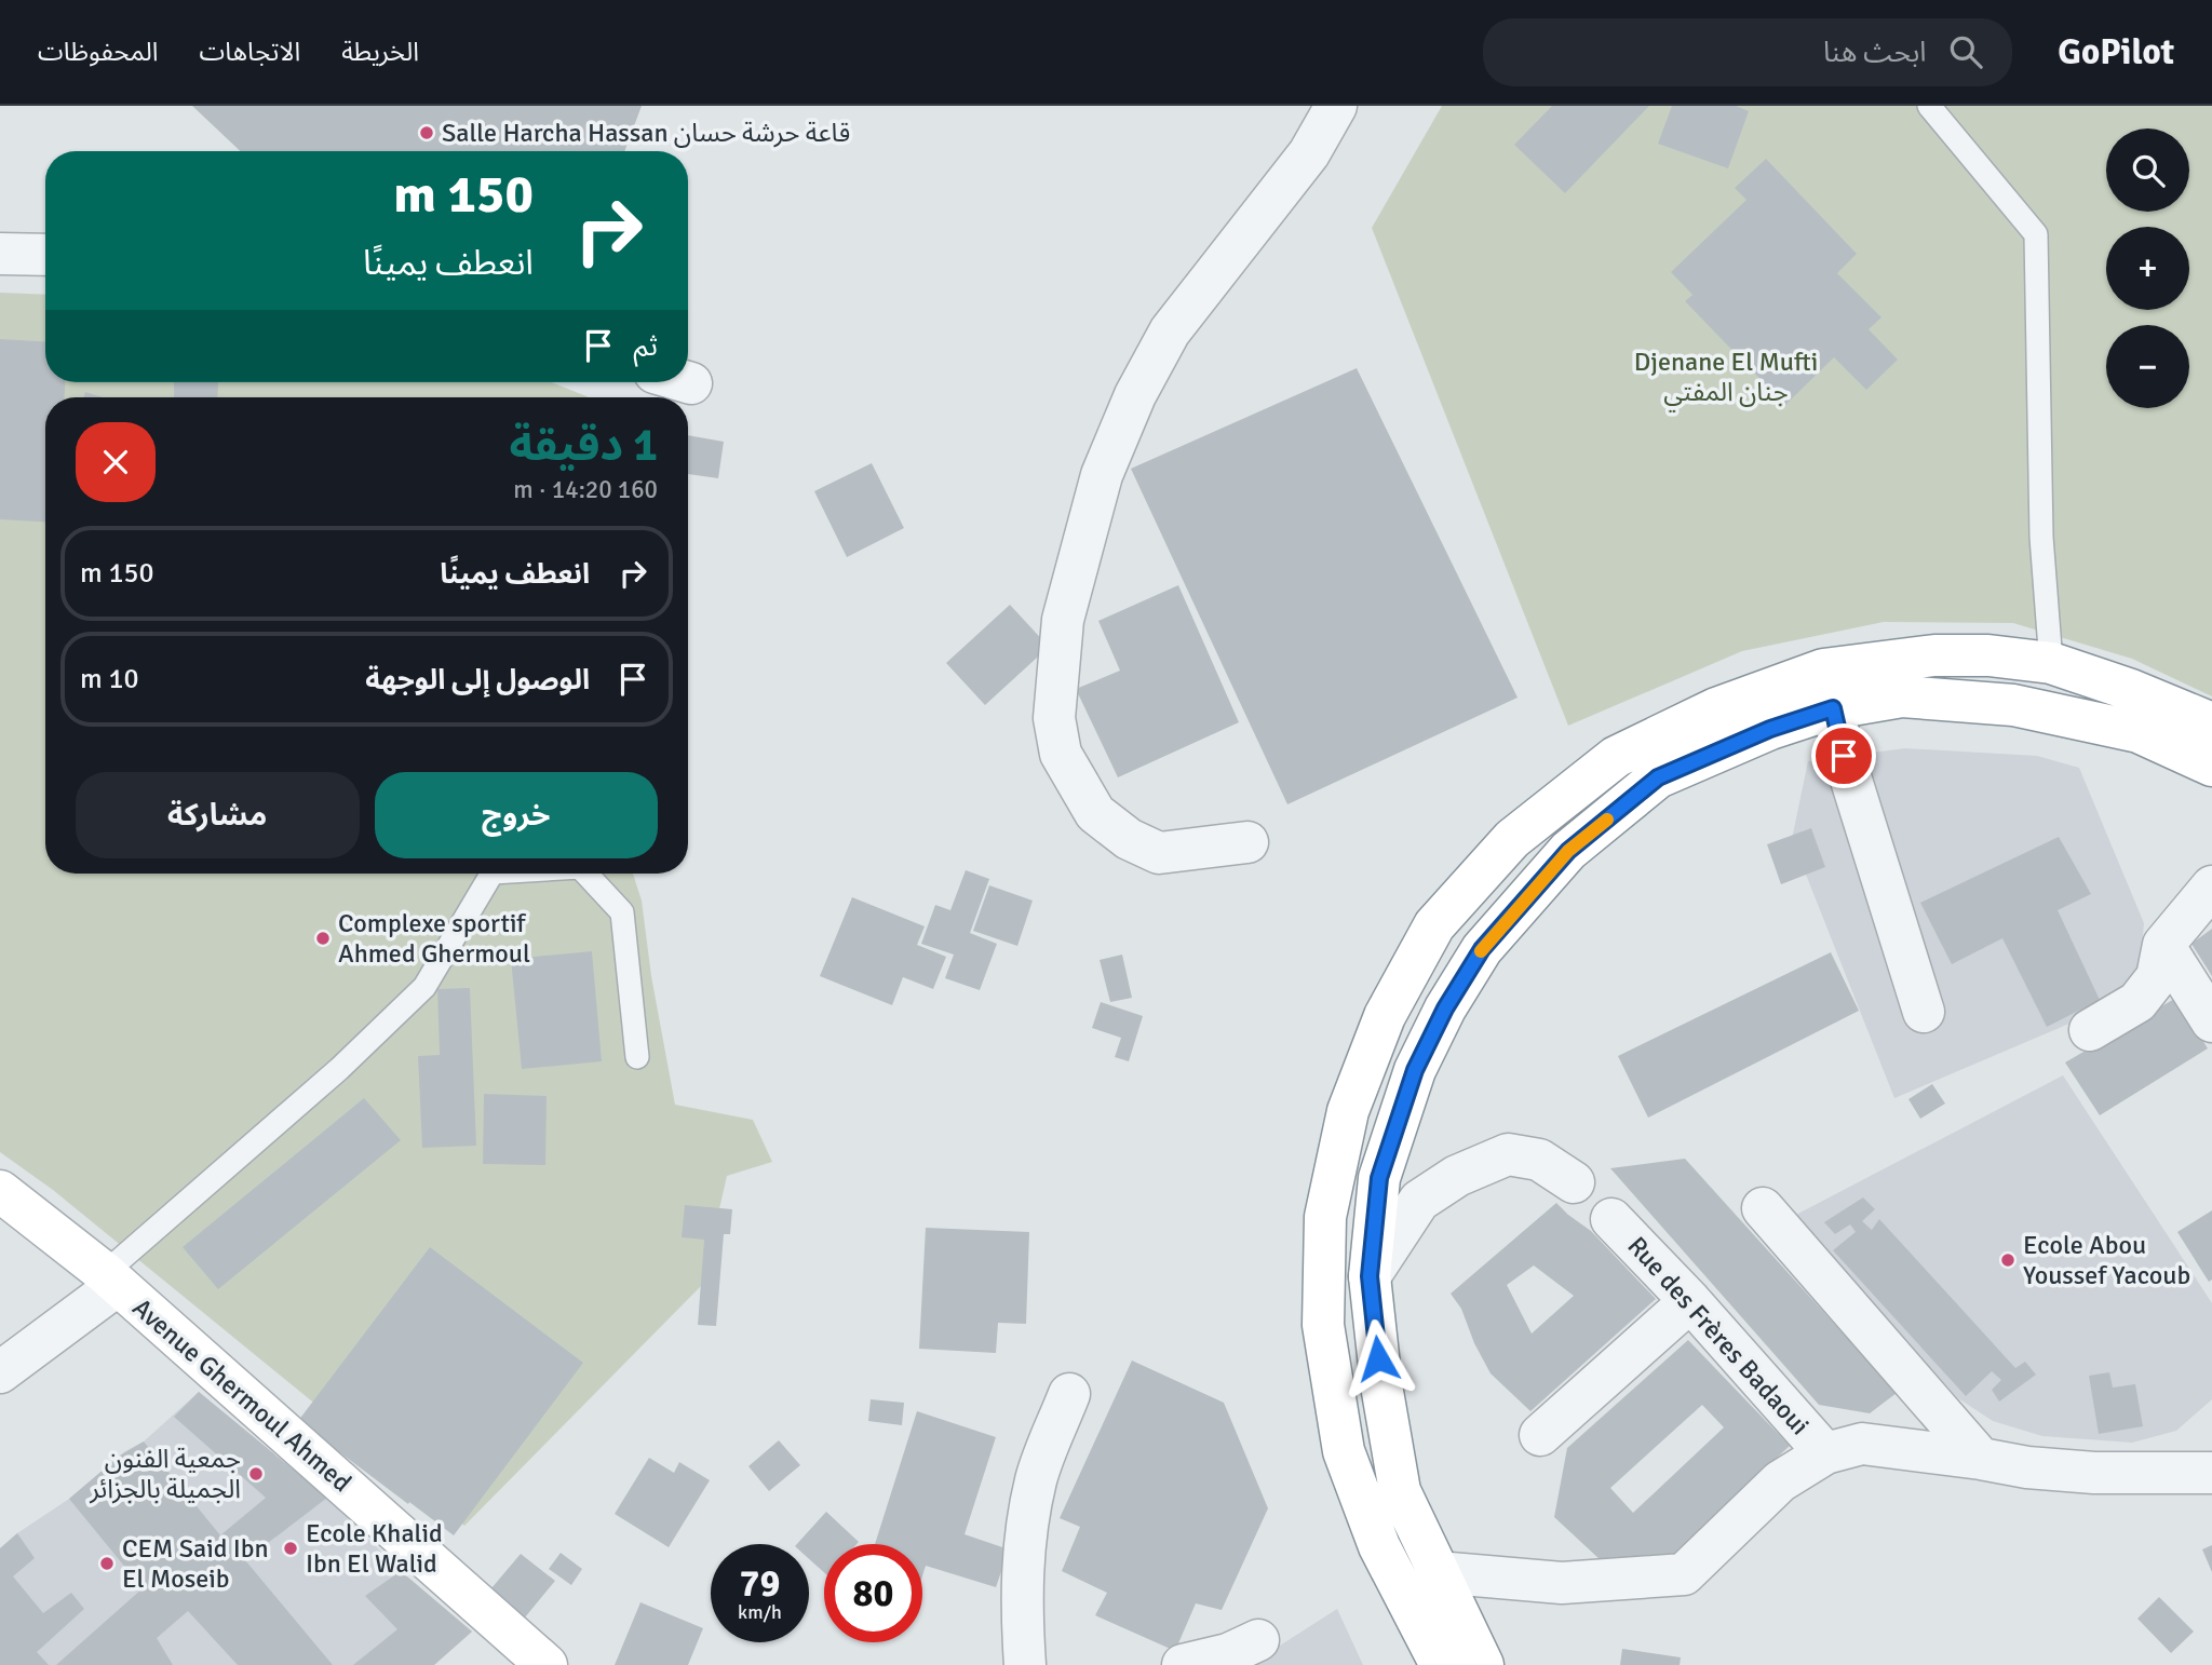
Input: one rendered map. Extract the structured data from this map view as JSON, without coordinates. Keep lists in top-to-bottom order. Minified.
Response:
{"streets":{"main road":["Avenue Ghermoul Ahmed"],"street":["Rue des Frères Badaoui"]},"parks":["Djenane El Mufti جنان المفتي"],"places":["Salle Harcha Hassan قاعة حرشة حسان","Complexe sportif Ahmed Ghermoul","Ecole Abou Youssef Yacoub","جمعية الفنون الجميلة بالجزائر","Ecole Khalid Ibn El Walid","CEM Said Ibn El Moseib"],"page":{"header":"GoPilot","search":"ابحث هنا","nav":["الخريطة","الاتجاهات","المحفوظات"],"map_buttons":["+","−"],"turn":["150 m","انعطف يمينًا"],"then":"ثم","heading":["1 دقيقة","160 m · 14:20"],"list":[{"name":"انعطف يمينًا","value":"150 m"},{"name":"الوصول إلى الوجهة","value":"10 m"}],"buttons":["خروج","مشاركة"],"speed":"79 km/h","limit":"80"}}
